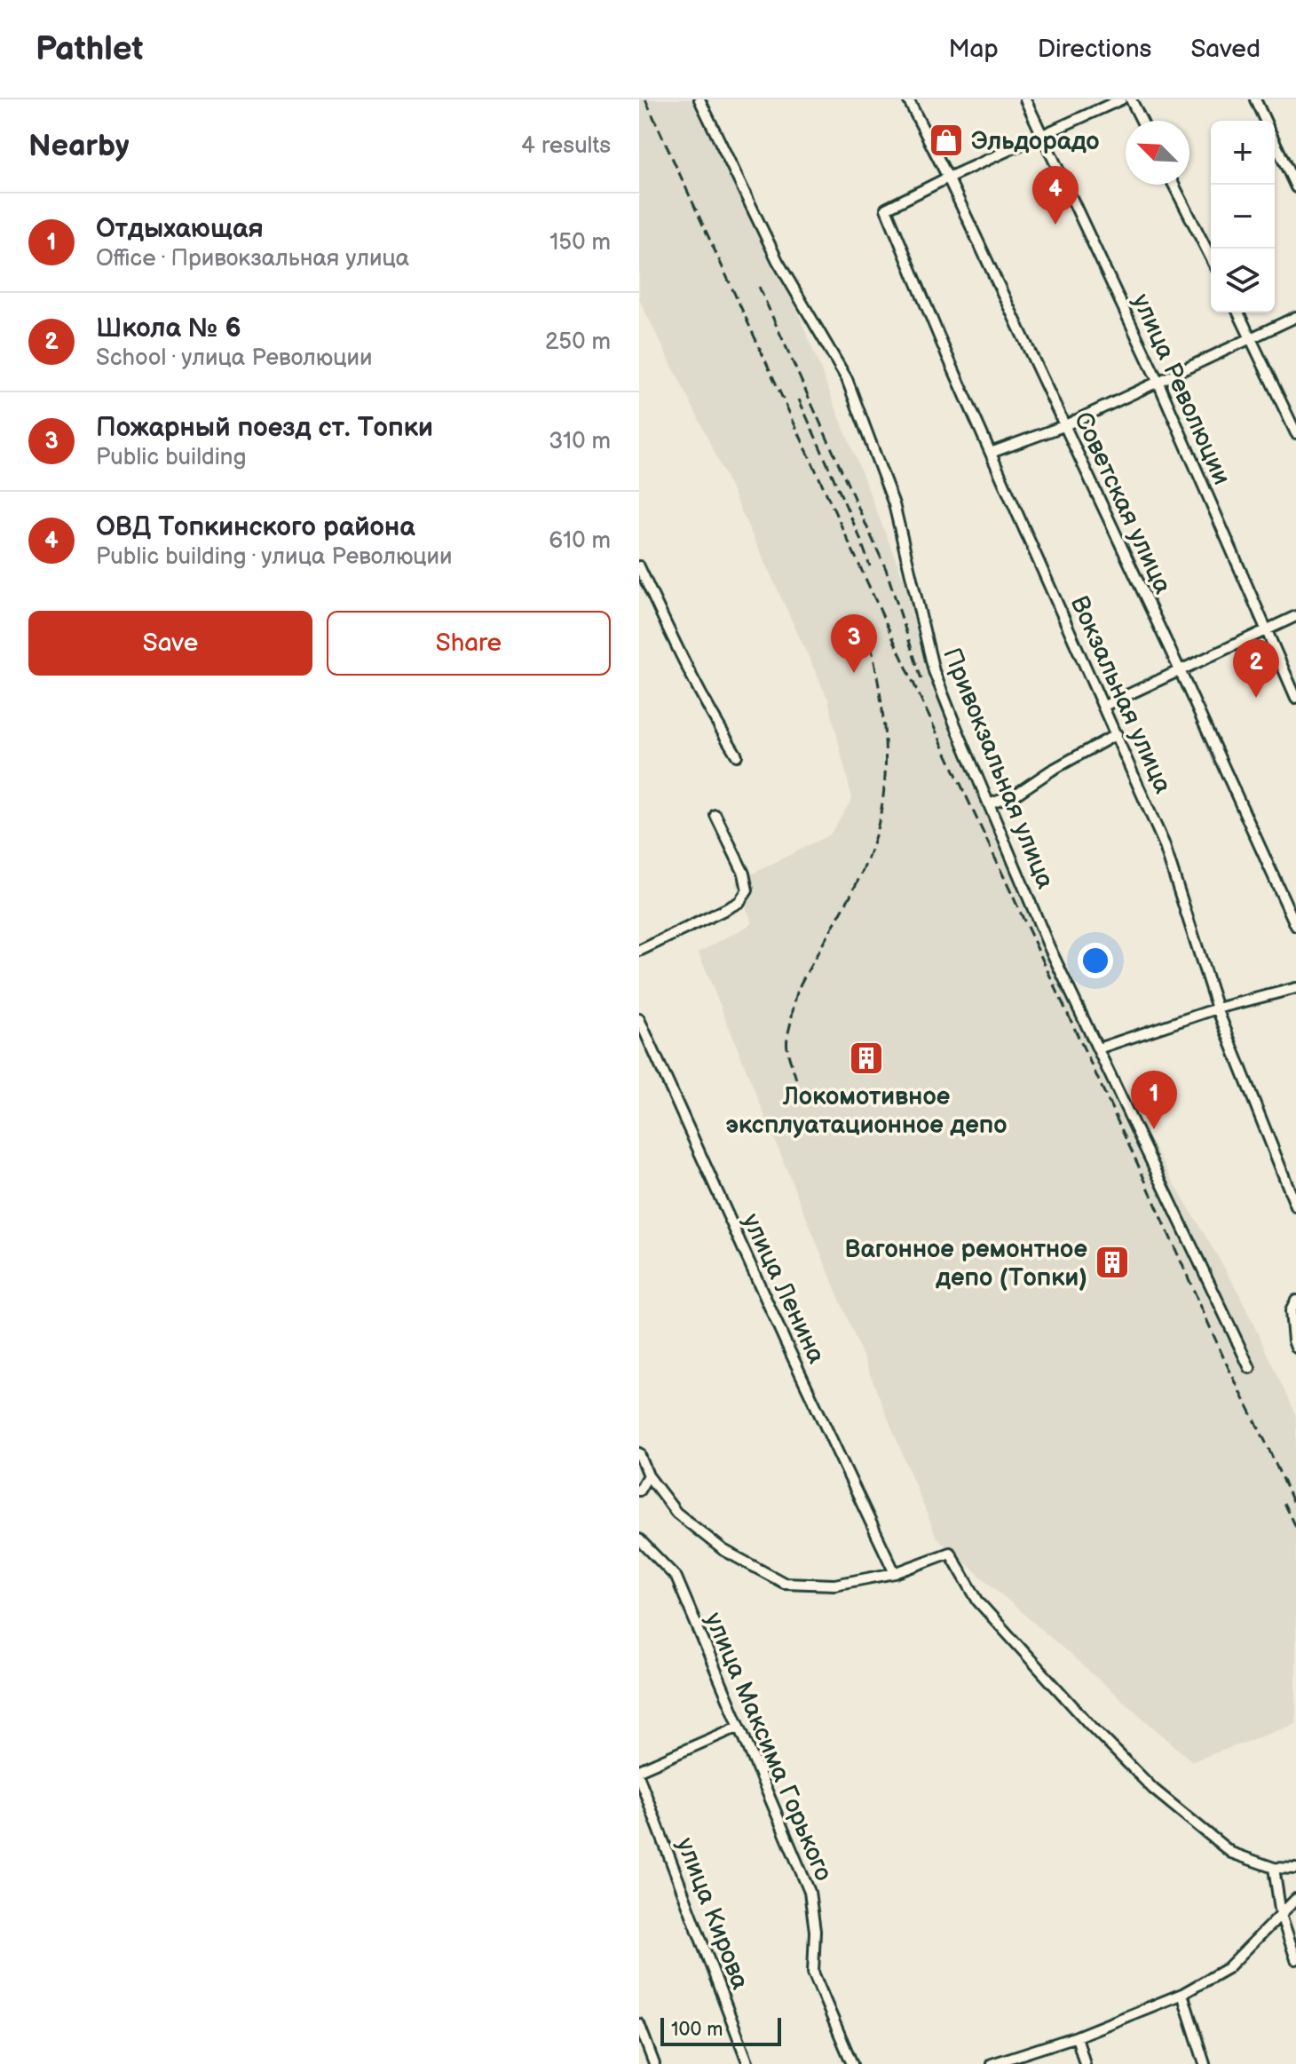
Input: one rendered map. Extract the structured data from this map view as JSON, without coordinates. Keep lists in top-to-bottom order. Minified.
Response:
{"streets":{"street":["улица Революции","Советская улица","Вокзальная улица","Привокзальная улица","улица Ленина","улица Максима Горького","улица Кирова"]},"crossings":[["Советская улица","Вокзальная улица"]],"places":{"shop":["Эльдорадо"],"building":["Локомотивное эксплуатационное депо","Вагонное ремонтное депо (Топки)"]},"scale_bar":"100 m","north":"top left","page":{"header":"Pathlet","nav":["Map","Directions","Saved"],"heading":["Nearby","4 results"],"map_buttons":["+","−"],"pins":["4","3","2","1"],"list":[{"mark":"1","name":"Отдыхающая","note":"Office · Привокзальная улица","value":"150 m"},{"mark":"2","name":"Школа № 6","note":"School · улица Революции","value":"250 m"},{"mark":"3","name":"Пожарный поезд ст. Топки","note":"Public building","value":"310 m"},{"mark":"4","name":"ОВД Топкинского района","note":"Public building · улица Революции","value":"610 m"}],"buttons":["Save","Share"],"scale":"100 m"}}
